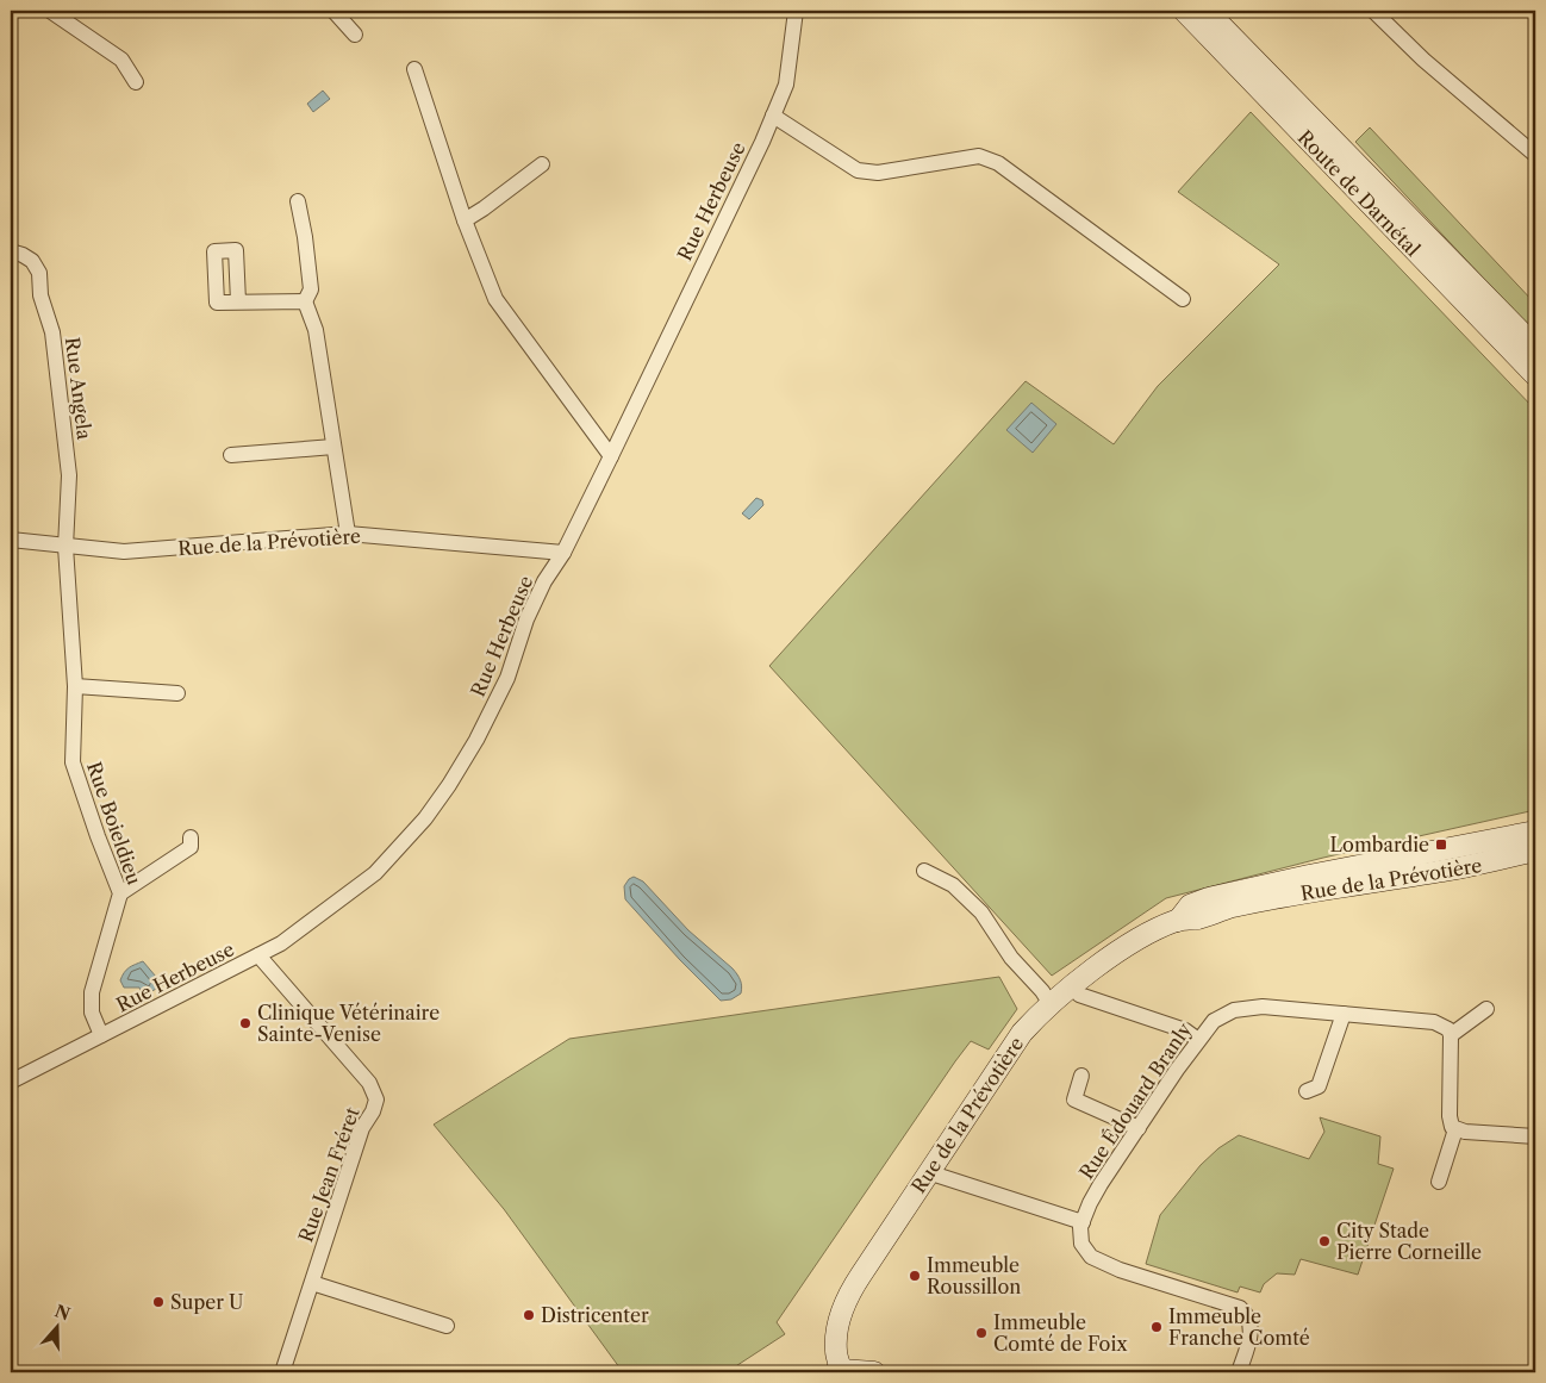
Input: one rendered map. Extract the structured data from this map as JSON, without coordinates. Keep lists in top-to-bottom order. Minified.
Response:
{"streets":{"street":["Route de Darnétal","Rue Herbeuse","Rue Angela","Rue de la Prévotière","Rue Boieldieu","Rue Édouard Branly","Rue Jean Fréret"]},"crossings":[["Rue Herbeuse","Rue de la Prévotière"],["Rue Herbeuse","Rue Boieldieu"],["Rue Herbeuse","Rue Jean Fréret"],["Rue Angela","Rue de la Prévotière"],["Rue Angela","Rue Boieldieu"],["Rue de la Prévotière","Rue Boieldieu"]],"places":{"transit":["Lombardie"],"other":["Clinique Vétérinaire Sainte-Venise","City Stade Pierre Corneille","Immeuble Roussillon","Super U","Districenter","Immeuble Franche Comté","Immeuble Comté de Foix"]},"north":"top"}
